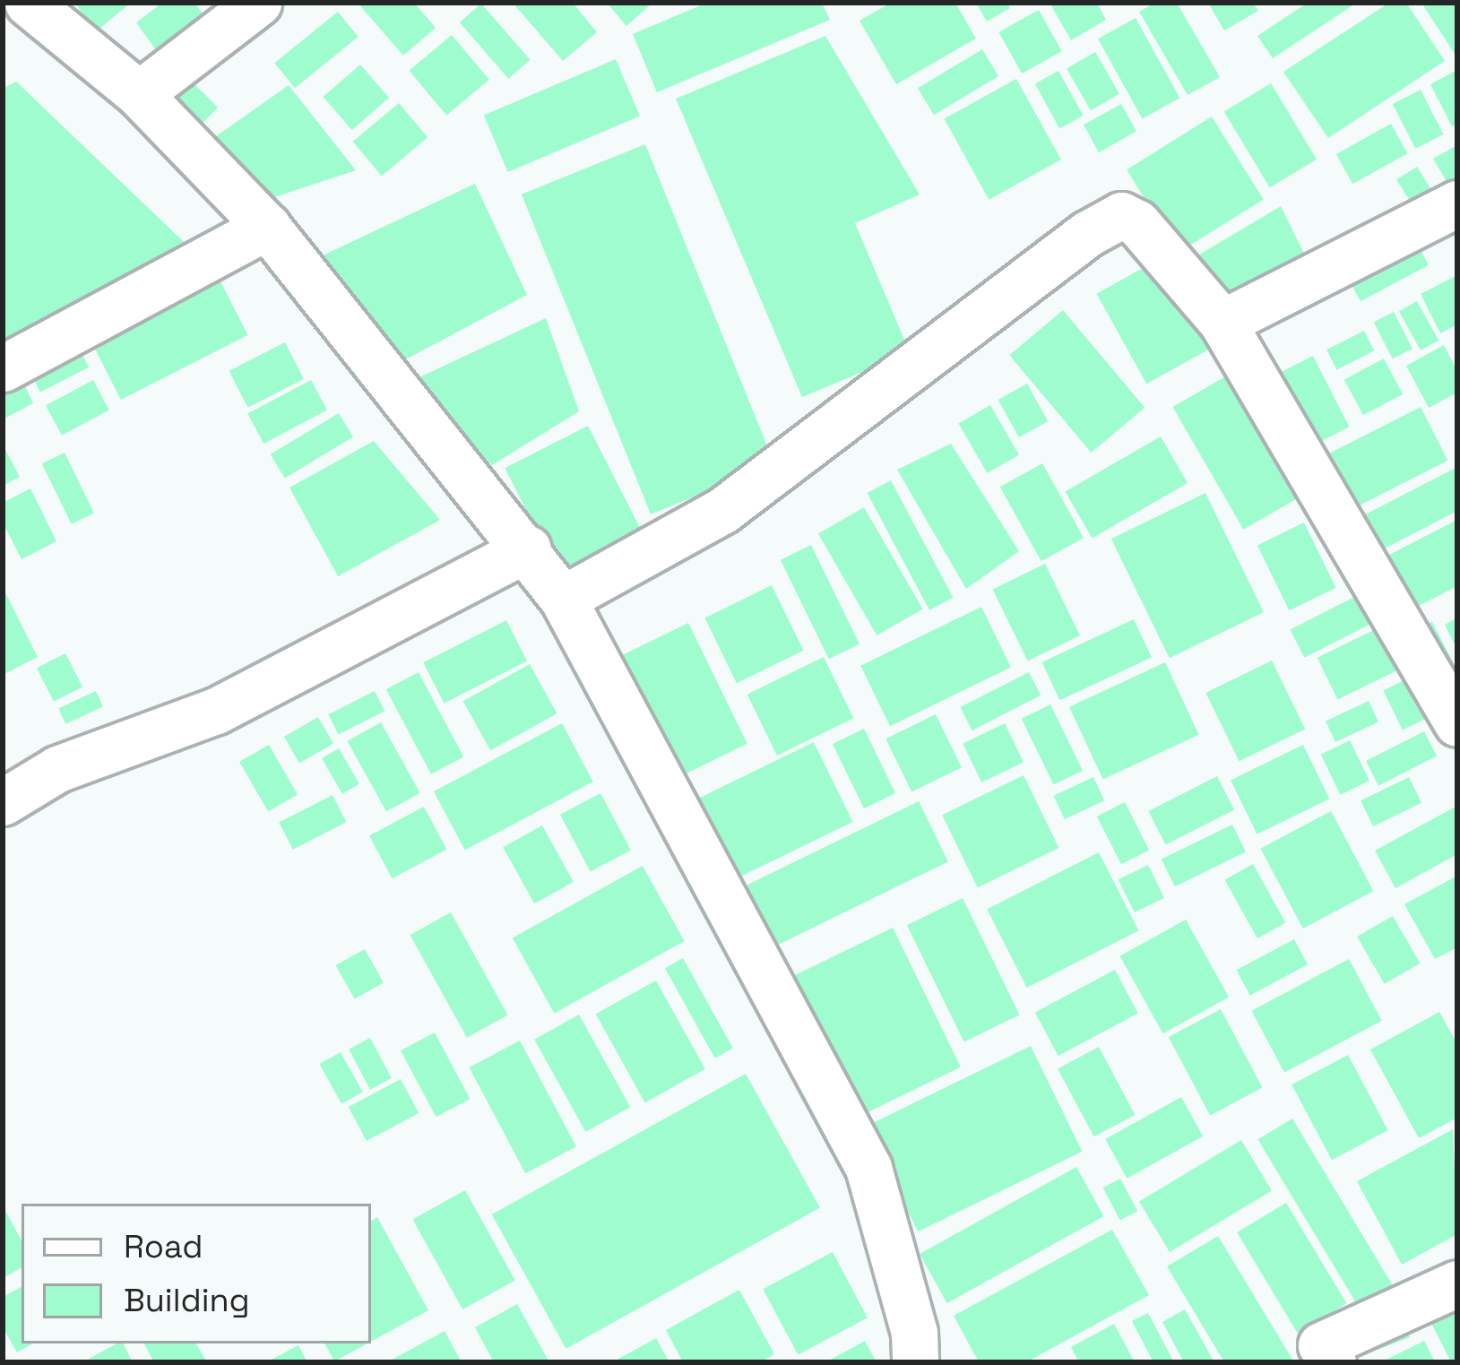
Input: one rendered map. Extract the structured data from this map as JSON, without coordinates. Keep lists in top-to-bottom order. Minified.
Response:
{"legend":["Road","Building"]}
